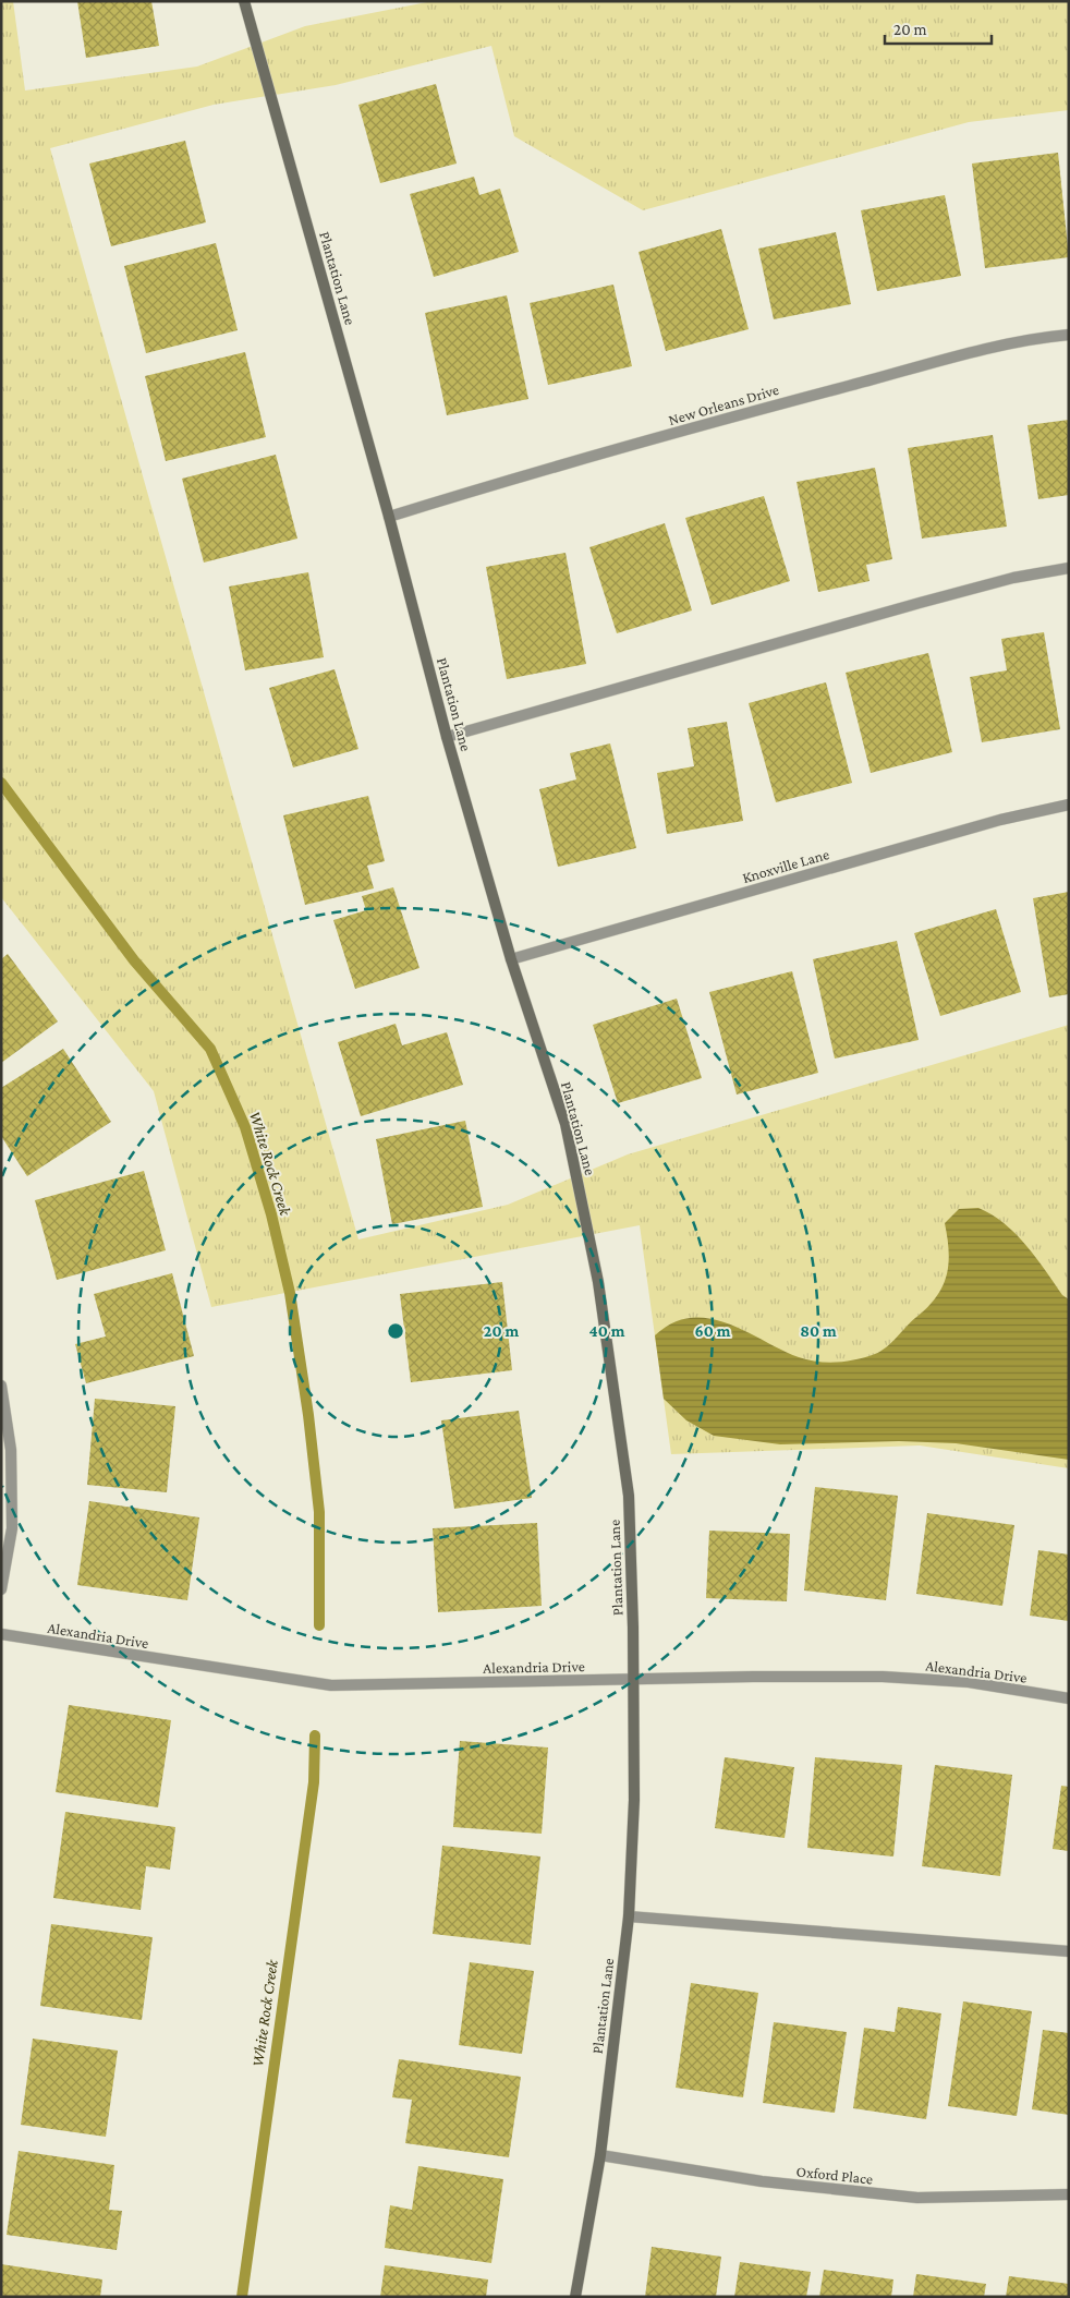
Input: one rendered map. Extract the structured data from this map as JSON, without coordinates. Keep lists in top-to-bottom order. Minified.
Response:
{"streets":{"street":["Plantation Lane","New Orleans Drive","Knoxville Lane","Alexandria Drive","Oxford Place"]},"crossings":[["Plantation Lane","New Orleans Drive"],["Plantation Lane","Knoxville Lane"],["Plantation Lane","Alexandria Drive"],["Plantation Lane","Oxford Place"]],"water":["White Rock Creek"],"scale_bar":"20 m","rings":["20 m","40 m","60 m","80 m"]}
